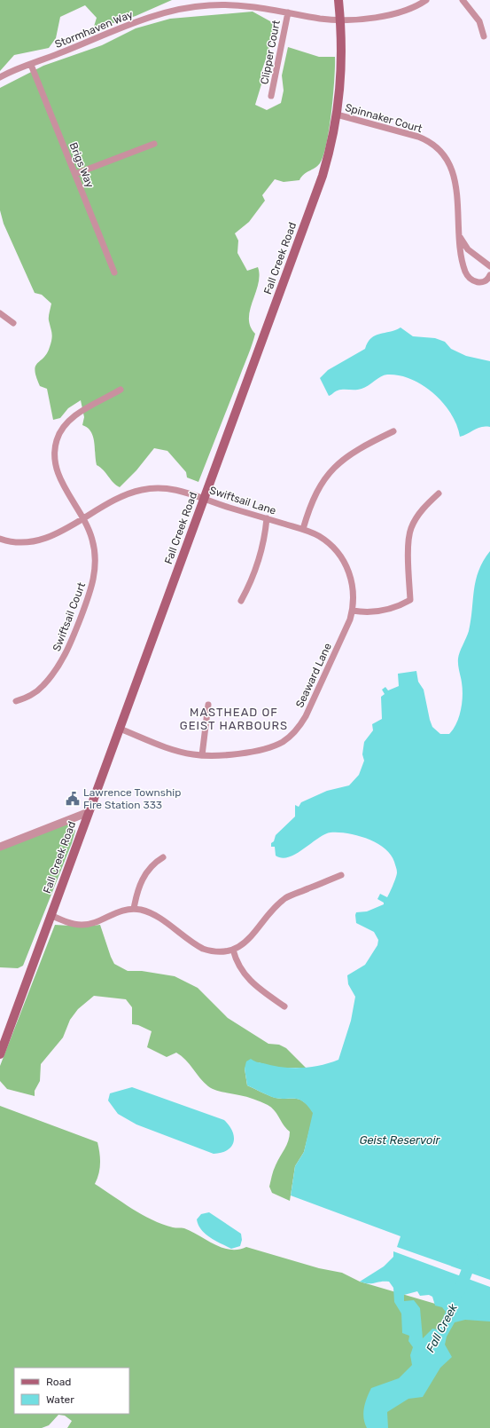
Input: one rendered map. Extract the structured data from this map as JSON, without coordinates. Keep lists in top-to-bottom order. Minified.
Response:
{"streets":{"main road":["Fall Creek Road"],"street":["Stormhaven Way","Clipper Court","Spinnaker Court","Brigs Way","Swiftsail Lane","Swiftsail Court","Seaward Lane"]},"crossings":[["Stormhaven Way","Clipper Court"],["Stormhaven Way","Brigs Way"],["Stormhaven Way","Fall Creek Road"],["Spinnaker Court","Fall Creek Road"],["Fall Creek Road","Swiftsail Lane"],["Fall Creek Road","Seaward Lane"],["Swiftsail Lane","Swiftsail Court"],["Swiftsail Lane","Seaward Lane"]],"districts":["MASTHEAD OF GEIST HARBOURS"],"water":["Geist Reservoir","Fall Creek"],"places":{"public building":["Lawrence Township Fire Station 333"]},"legend":["Road","Water"]}
